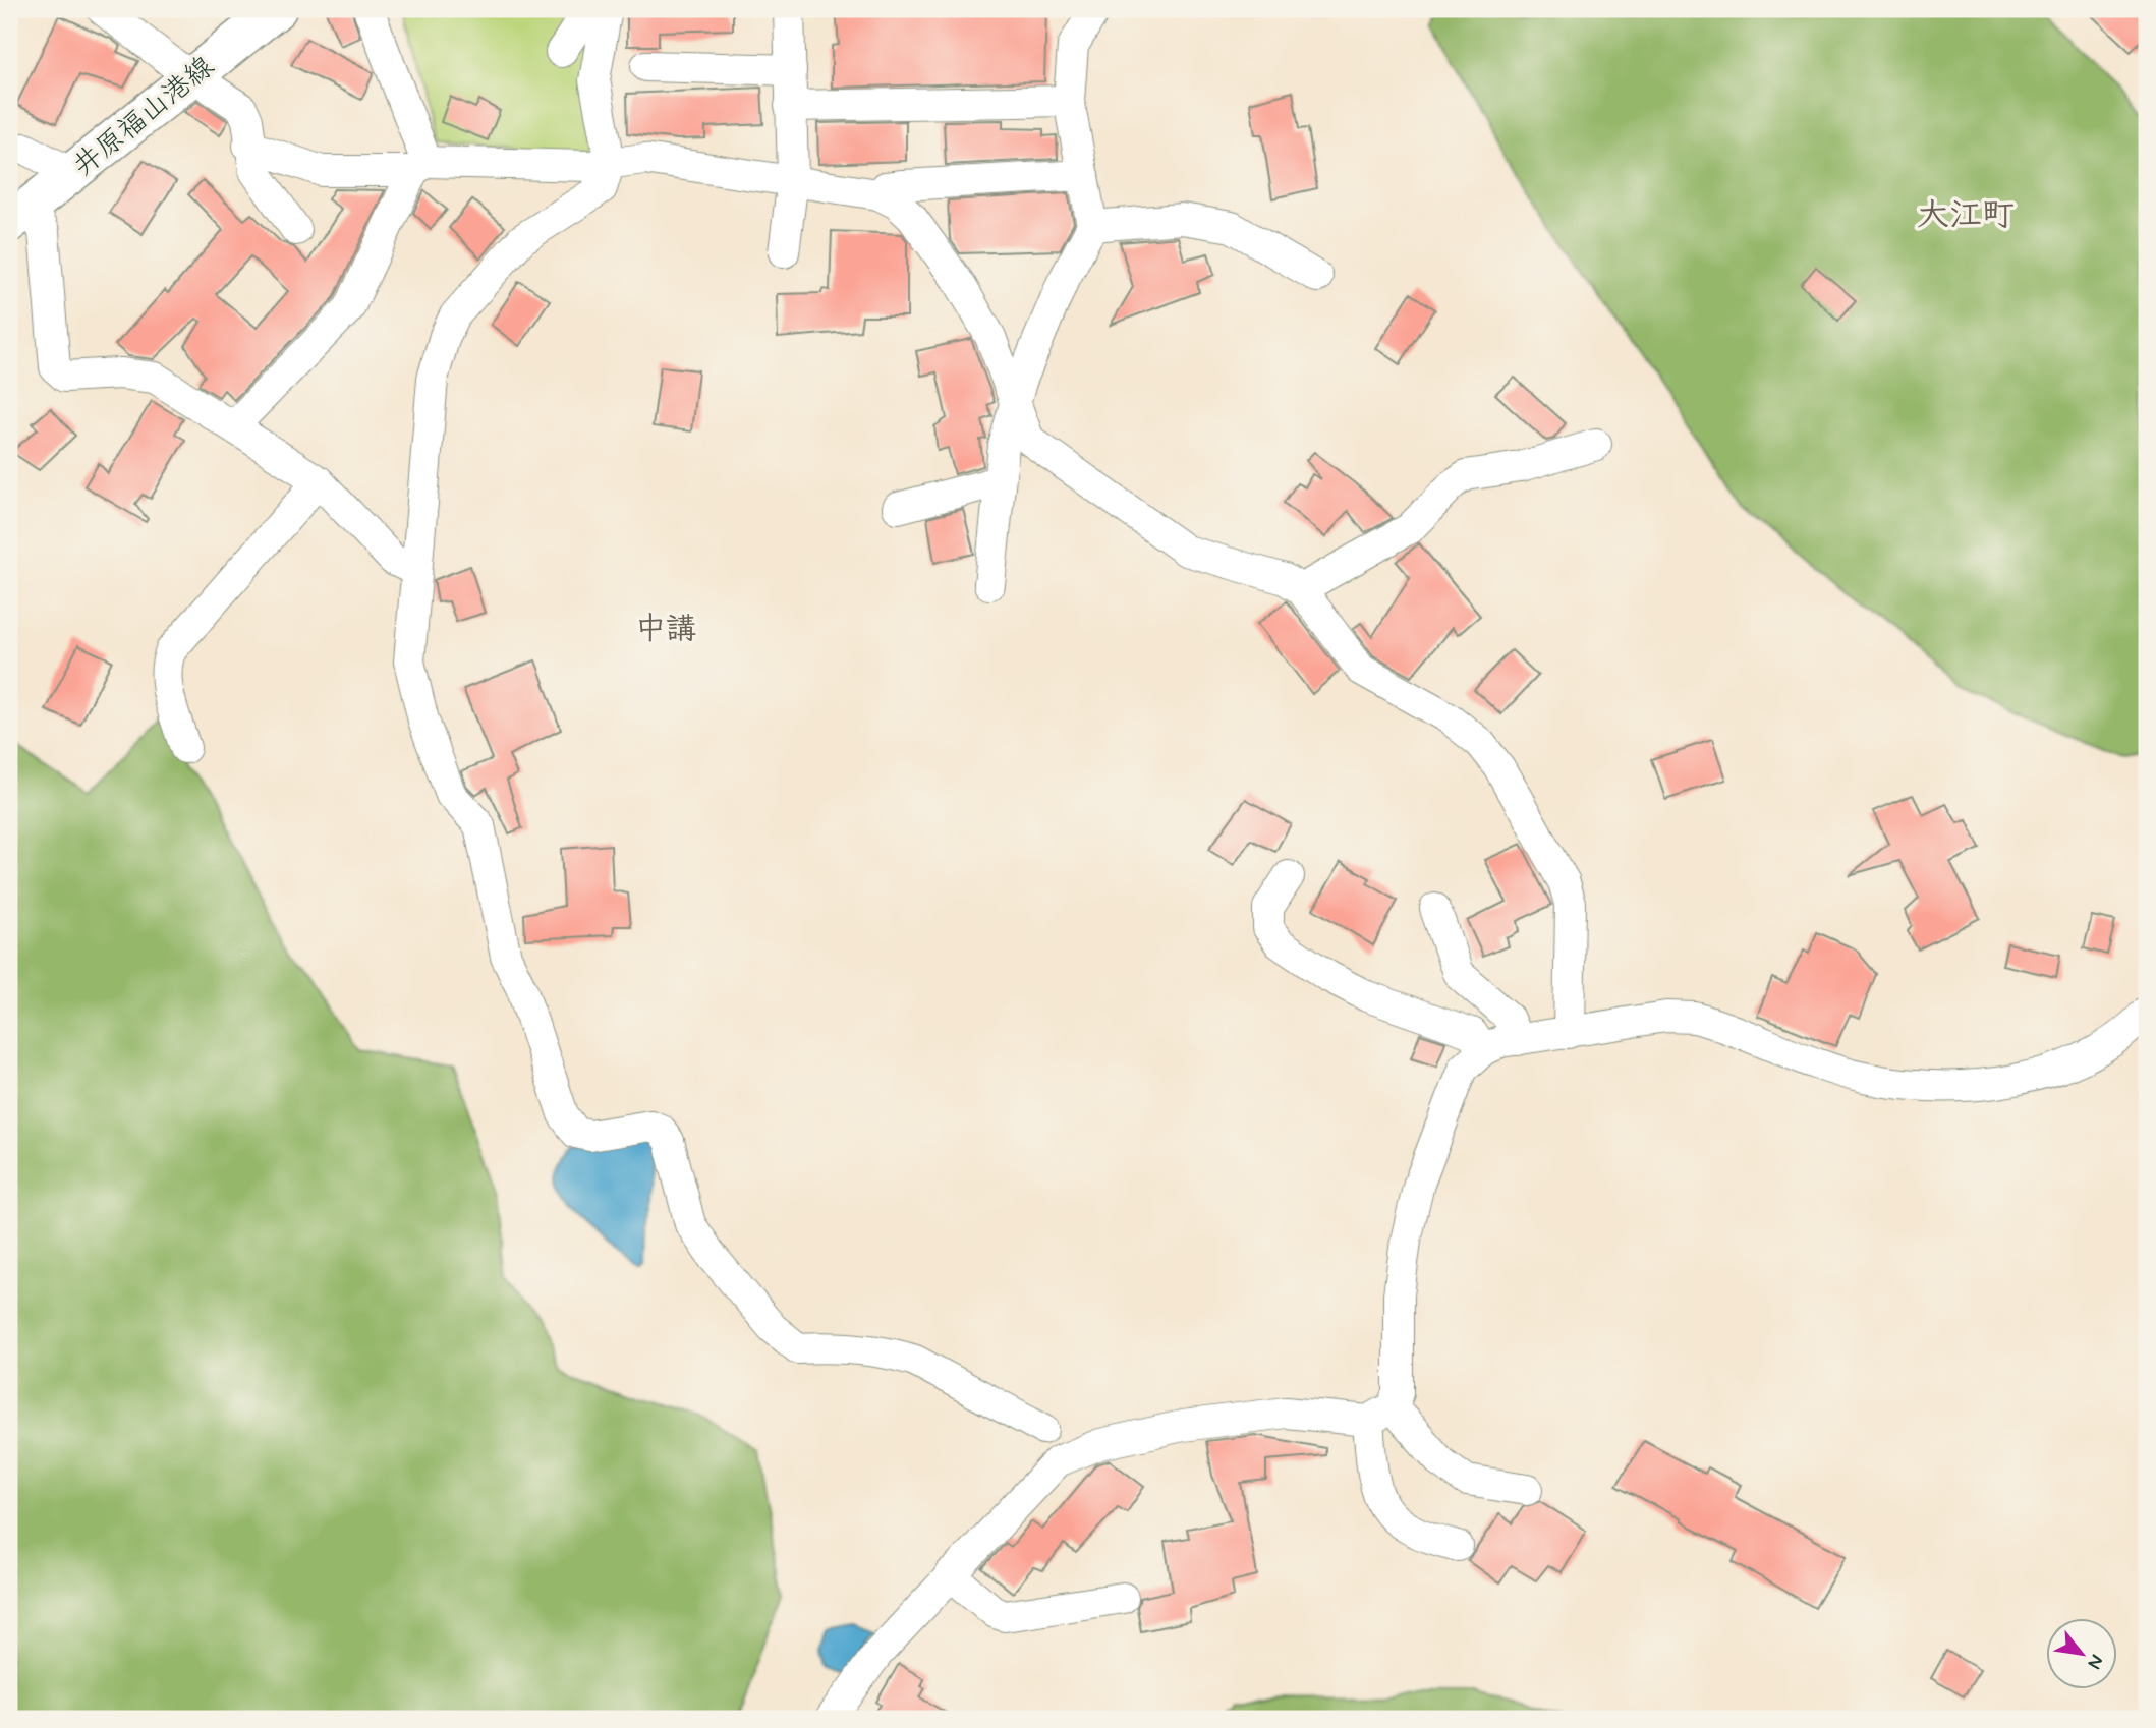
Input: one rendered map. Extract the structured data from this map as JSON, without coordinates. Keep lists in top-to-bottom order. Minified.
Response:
{"streets":{"main road":["井原福山港線"]},"districts":["大江町","中講"],"north":"bottom right"}
